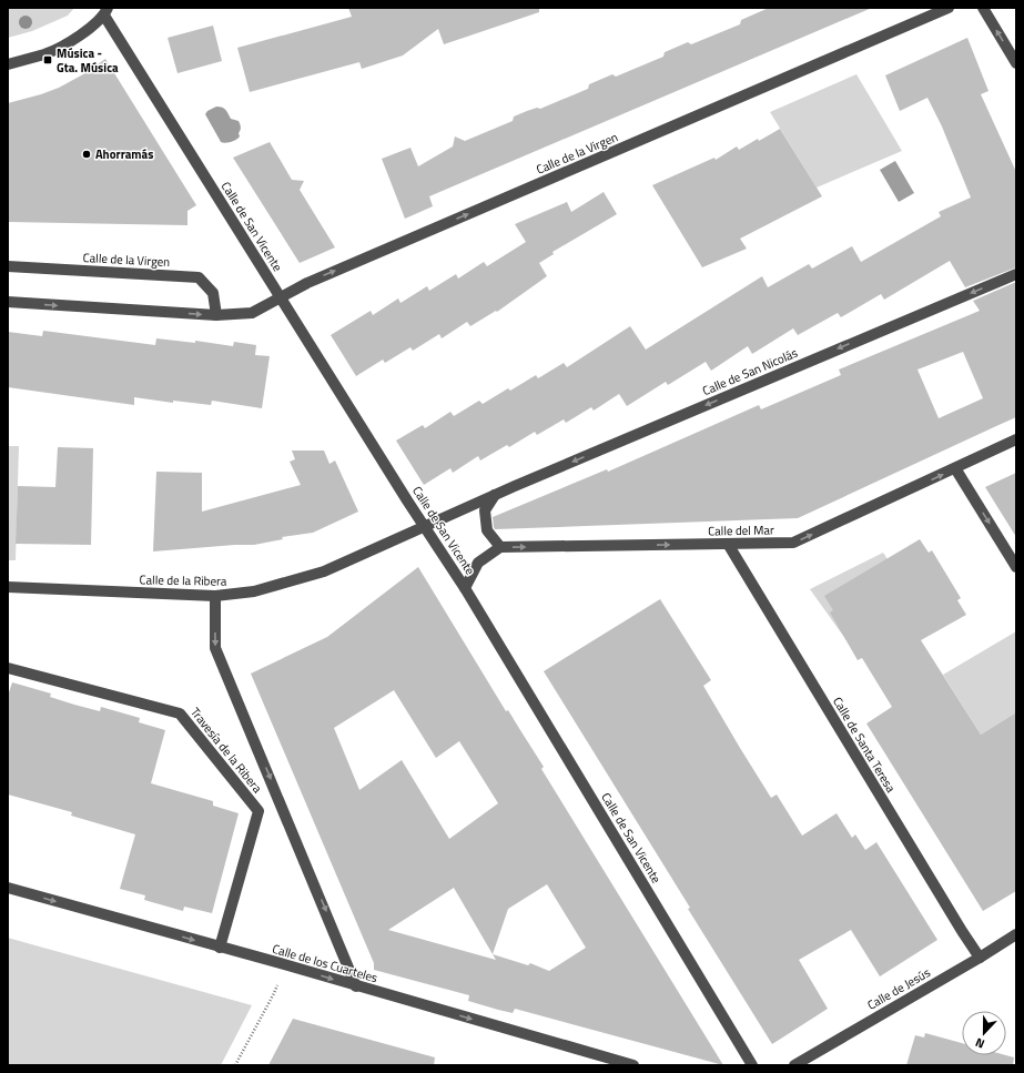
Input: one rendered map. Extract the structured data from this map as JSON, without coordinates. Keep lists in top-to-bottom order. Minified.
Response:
{"streets":{"street":["Calle de la Virgen","Calle de San Vicente","Calle de San Nicolás","Calle del Mar","Calle de la Ribera","Calle de Santa Teresa","Travesía de la Ribera","Calle de los Cuarteles","Calle de Jesús"]},"crossings":[["Calle de la Virgen","Calle de San Vicente"],["Calle de San Vicente","Calle de San Nicolás"],["Calle de San Vicente","Calle de la Ribera"],["Calle de San Nicolás","Calle de la Ribera"],["Calle del Mar","Calle de Santa Teresa"],["Calle de la Ribera","Travesía de la Ribera"],["Calle de Santa Teresa","Calle de Jesús"],["Travesía de la Ribera","Calle de los Cuarteles"]],"one_way":["Calle de la Virgen","Calle de San Nicolás","Calle del Mar","Travesía de la Ribera","Calle de los Cuarteles"],"places":{"transit":["Música - Gta. Música"],"other":["Ahorramás"]},"north":"bottom"}
